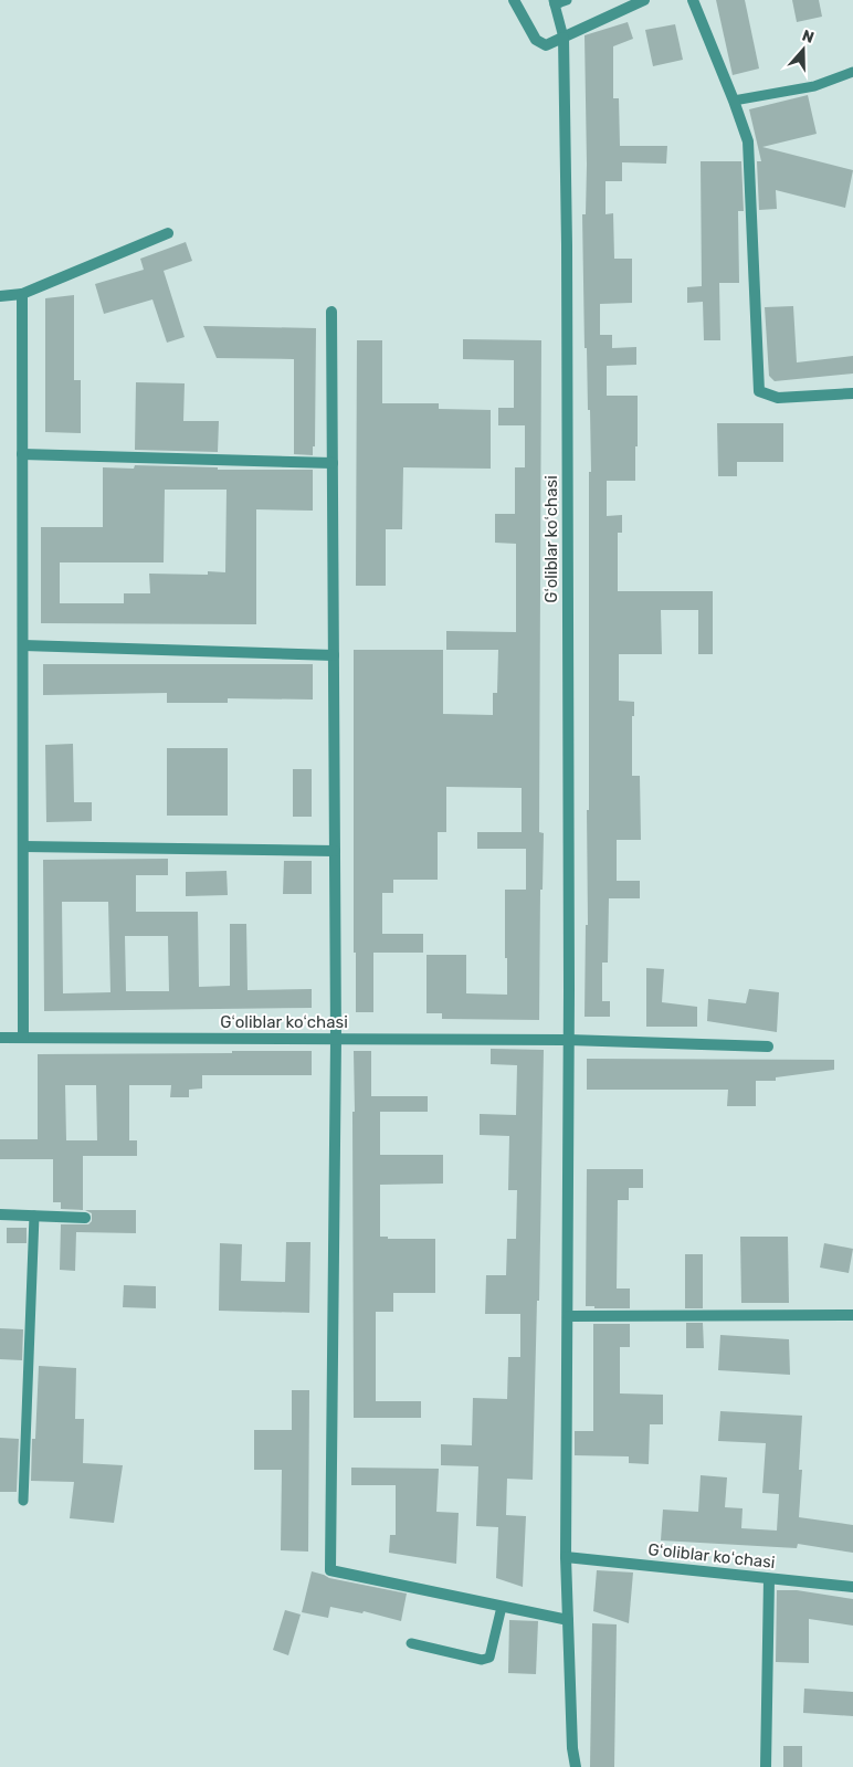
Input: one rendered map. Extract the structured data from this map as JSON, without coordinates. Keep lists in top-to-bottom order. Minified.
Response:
{"streets":{"street":["Gʻoliblar koʻchasi"]},"north":"top"}
